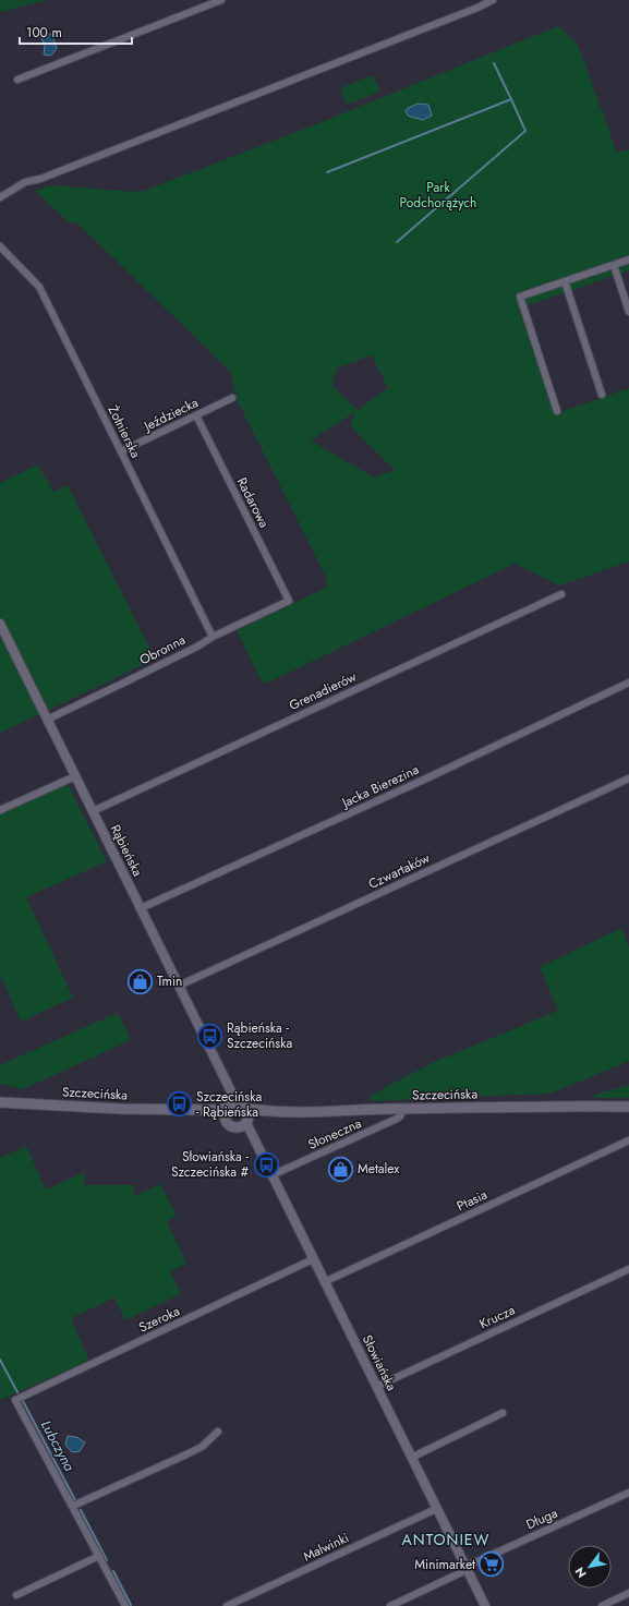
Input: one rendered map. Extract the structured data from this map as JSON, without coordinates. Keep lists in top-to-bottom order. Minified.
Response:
{"streets":{"main road":["Szczecińska"],"street":["Jeździecka","Żołnierska","Radarowa","Obronna","Grenadierów","Jacka Bierezina","Rąbieńska","Czwartaków","Słoneczna","Ptasia","Krucza","Szeroka","Słowiańska","Długa","Malwinki"]},"crossings":[["Jeździecka","Żołnierska"],["Jeździecka","Radarowa"],["Żołnierska","Obronna"],["Radarowa","Obronna"],["Obronna","Rąbieńska"],["Grenadierów","Rąbieńska"],["Jacka Bierezina","Rąbieńska"],["Rąbieńska","Czwartaków"],["Rąbieńska","Szczecińska"],["Szczecińska","Słoneczna"],["Szczecińska","Słowiańska"],["Słoneczna","Słowiańska"],["Ptasia","Słowiańska"],["Krucza","Słowiańska"],["Szeroka","Słowiańska"],["Słowiańska","Długa"],["Słowiańska","Malwinki"]],"districts":["ANTONIEW"],"water":["Lubczyna"],"parks":["Park Podchorążych"],"places":{"shop":["Tmin","Metalex"],"bus stop":["Rąbieńska - Szczecińska","Szczecińska - Rąbieńska","Słowiańska - Szczecińska #"],"supermarket":["Minimarket"]},"scale_bar":"100 m","north":"bottom left"}
